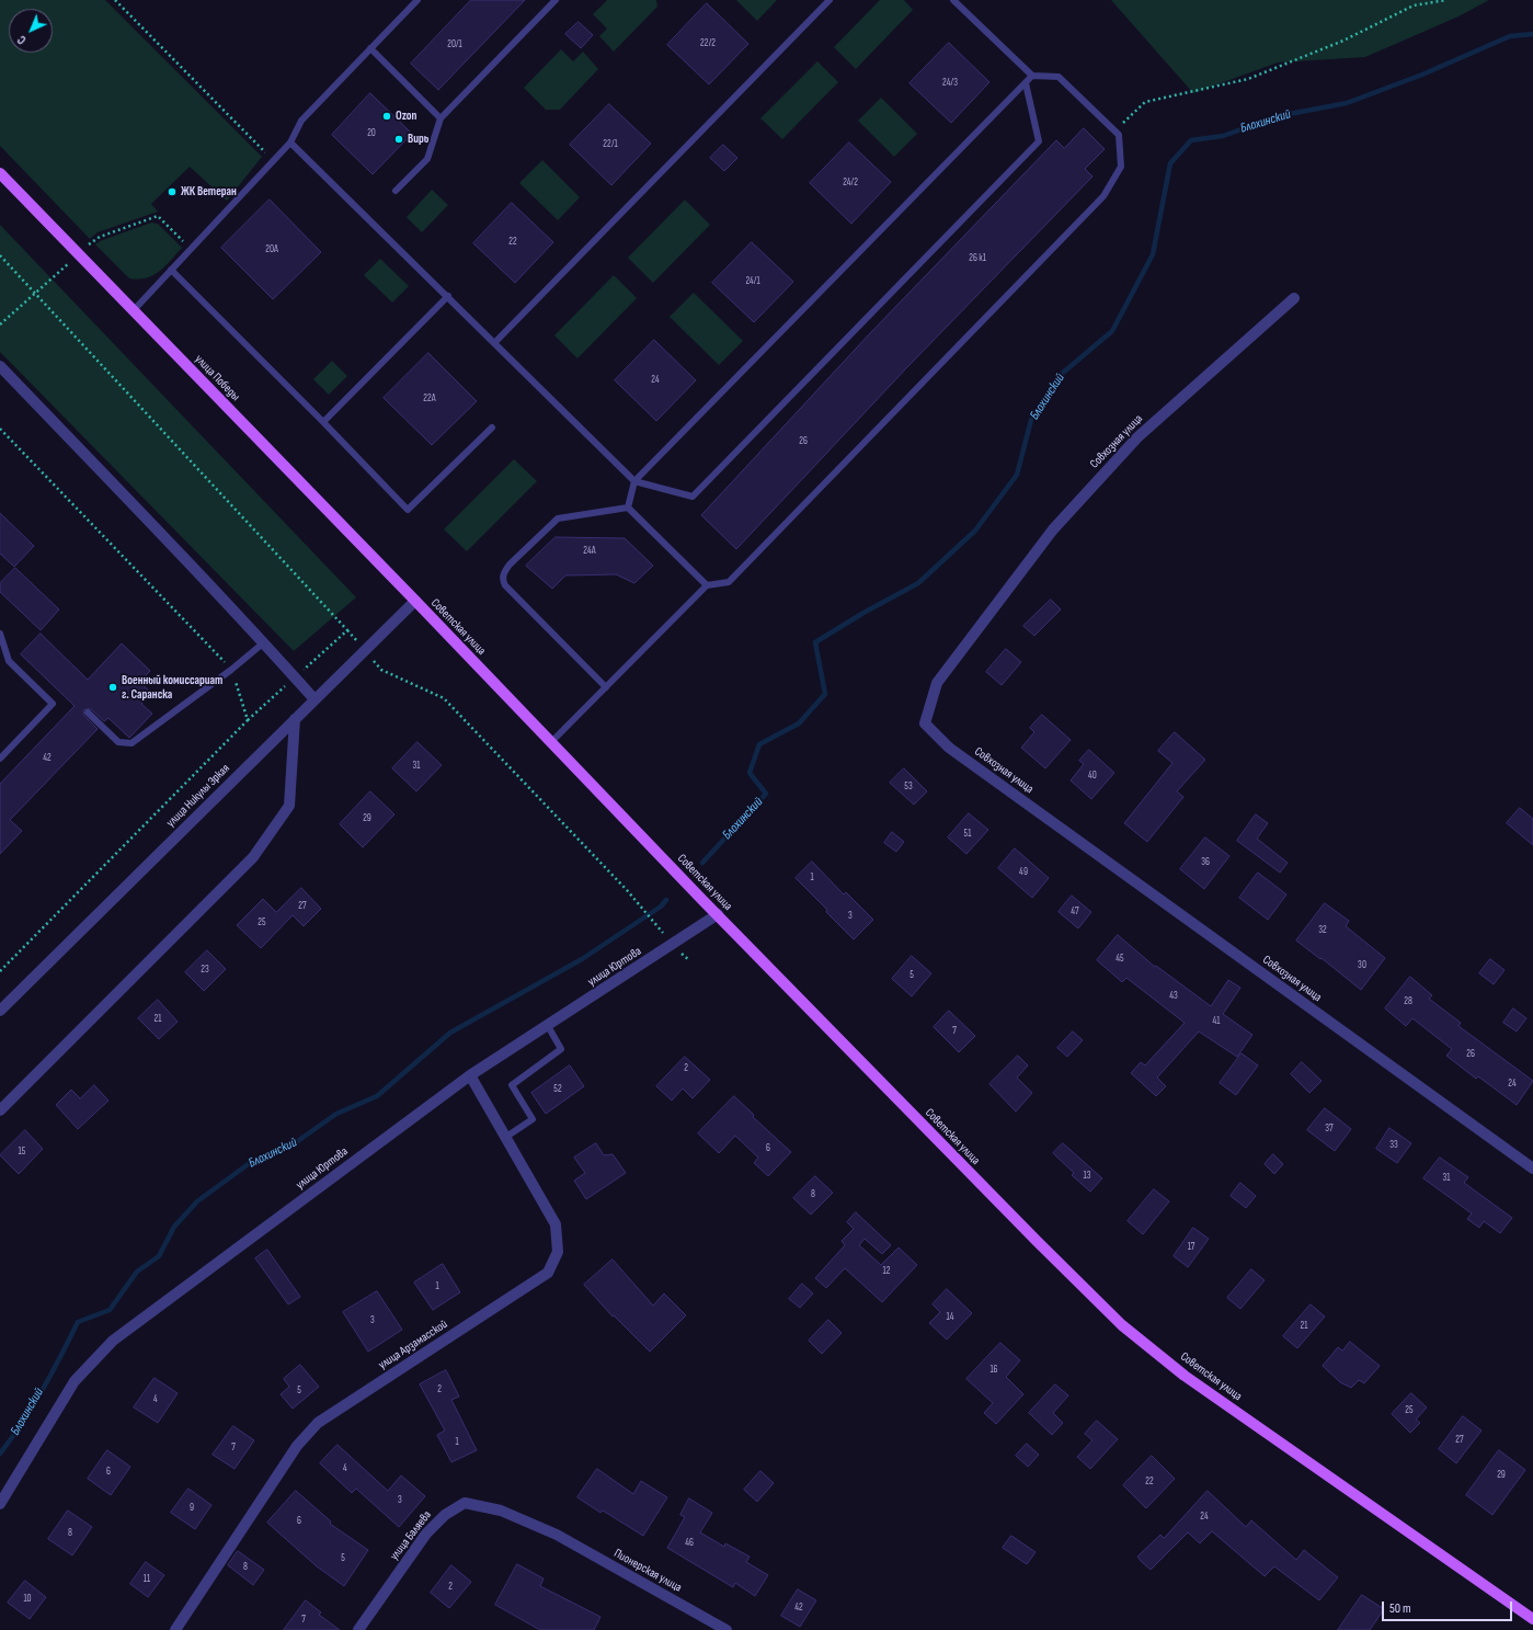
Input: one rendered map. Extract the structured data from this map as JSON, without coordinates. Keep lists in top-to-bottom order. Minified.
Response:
{"streets":{"main road":["улица Победы","Советская улица"],"street":["Совхозная улица","улица Никулы Эркая","улица Юртова","улица Арзамасской","улица Баляева","Пионерская улица"]},"crossings":[["улица Победы","Советская улица"],["улица Победы","улица Никулы Эркая"],["Советская улица","улица Никулы Эркая"],["Советская улица","улица Юртова"],["улица Юртова","улица Арзамасской"],["улица Баляева","Пионерская улица"]],"water":["Блохинский"],"places":["Ozon","Вирь","ЖК Ветеран","Военный комиссариат г. Саранска"],"house_numbers":["22/2","20/1","24/3","20","22/1","24/2","22","20А","26 к1","24/1","24","22А","26","24А","42","31","40","53","29","51","36","49","1","27","47","3","25","32","45","30","23","5","43","28","21","41","7","26","2","24","52","37","33","6","15","13","31","8","17","12","1","14","3","21","16","2","5","4","25","27","1","7","4","6","29","22","3","9","24","6","8","46","5","8","11","2","10","42","7"],"scale_bar":"50 m","north":"bottom left"}
